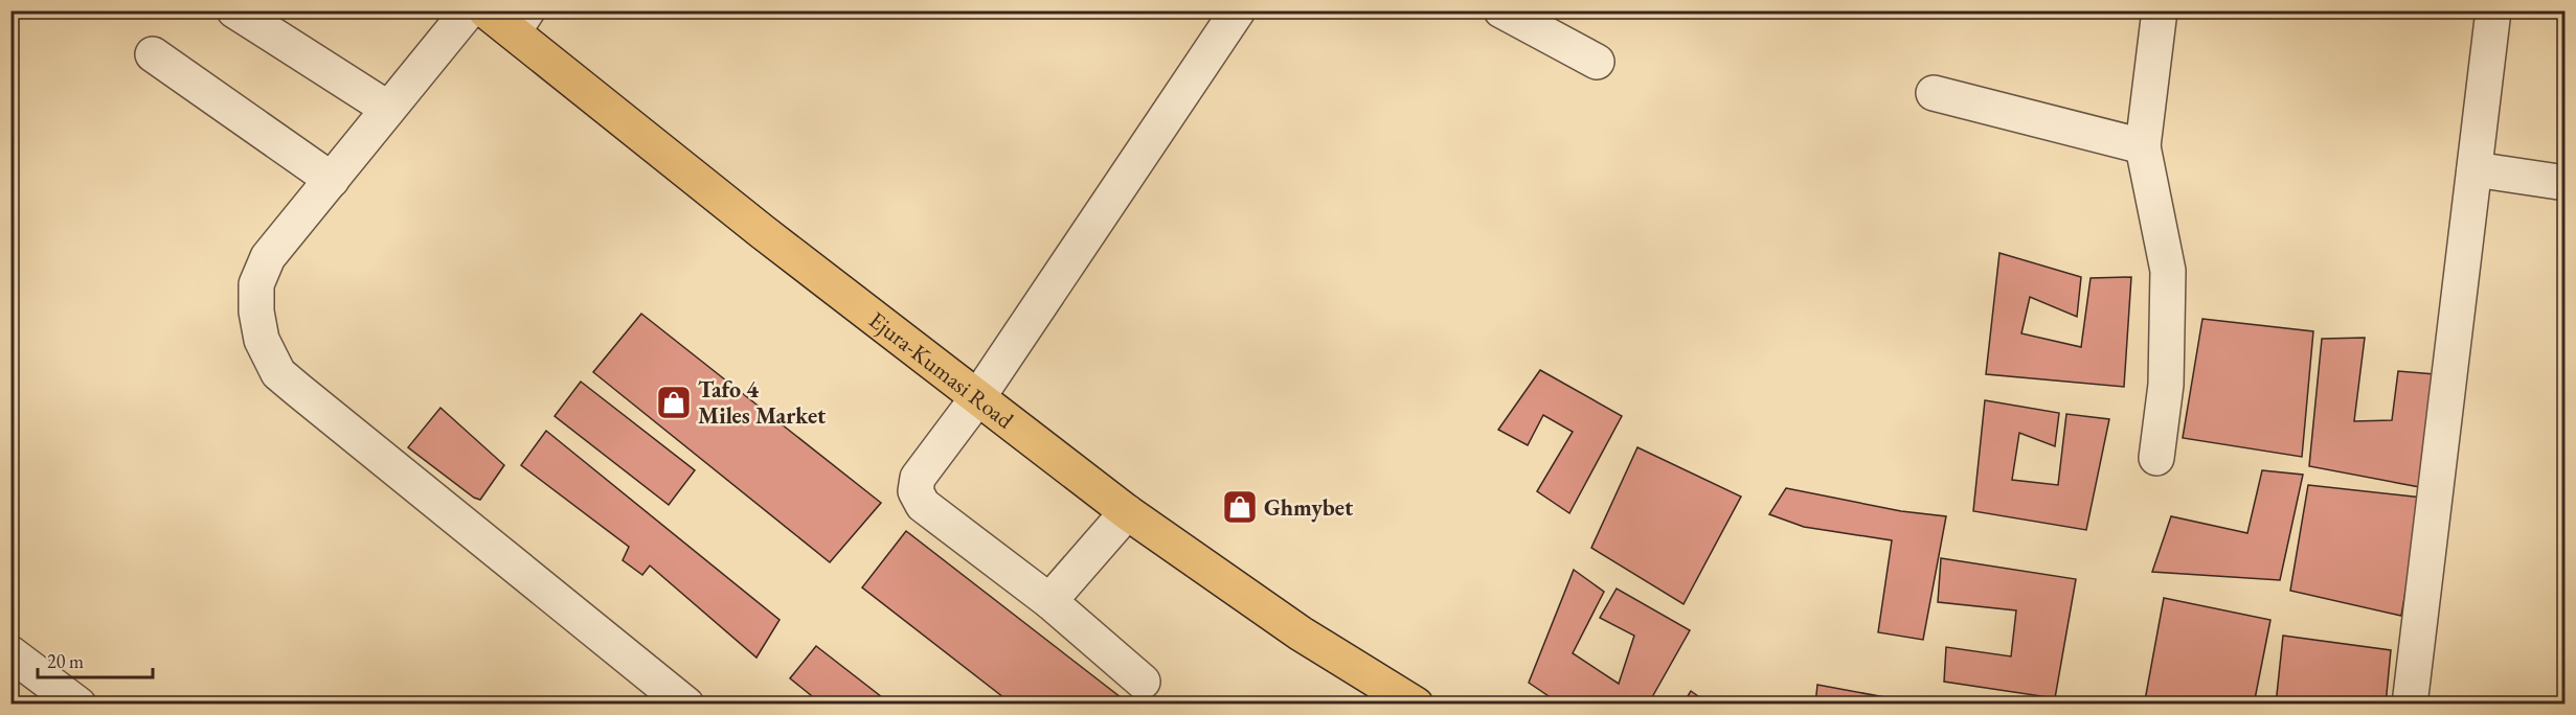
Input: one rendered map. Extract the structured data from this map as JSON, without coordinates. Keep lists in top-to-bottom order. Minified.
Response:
{"streets":{"main road":["Ejura-Kumasi Road"]},"places":{"shop":["Tafo 4 Miles Market","Ghmybet"]},"scale_bar":"20 m"}
